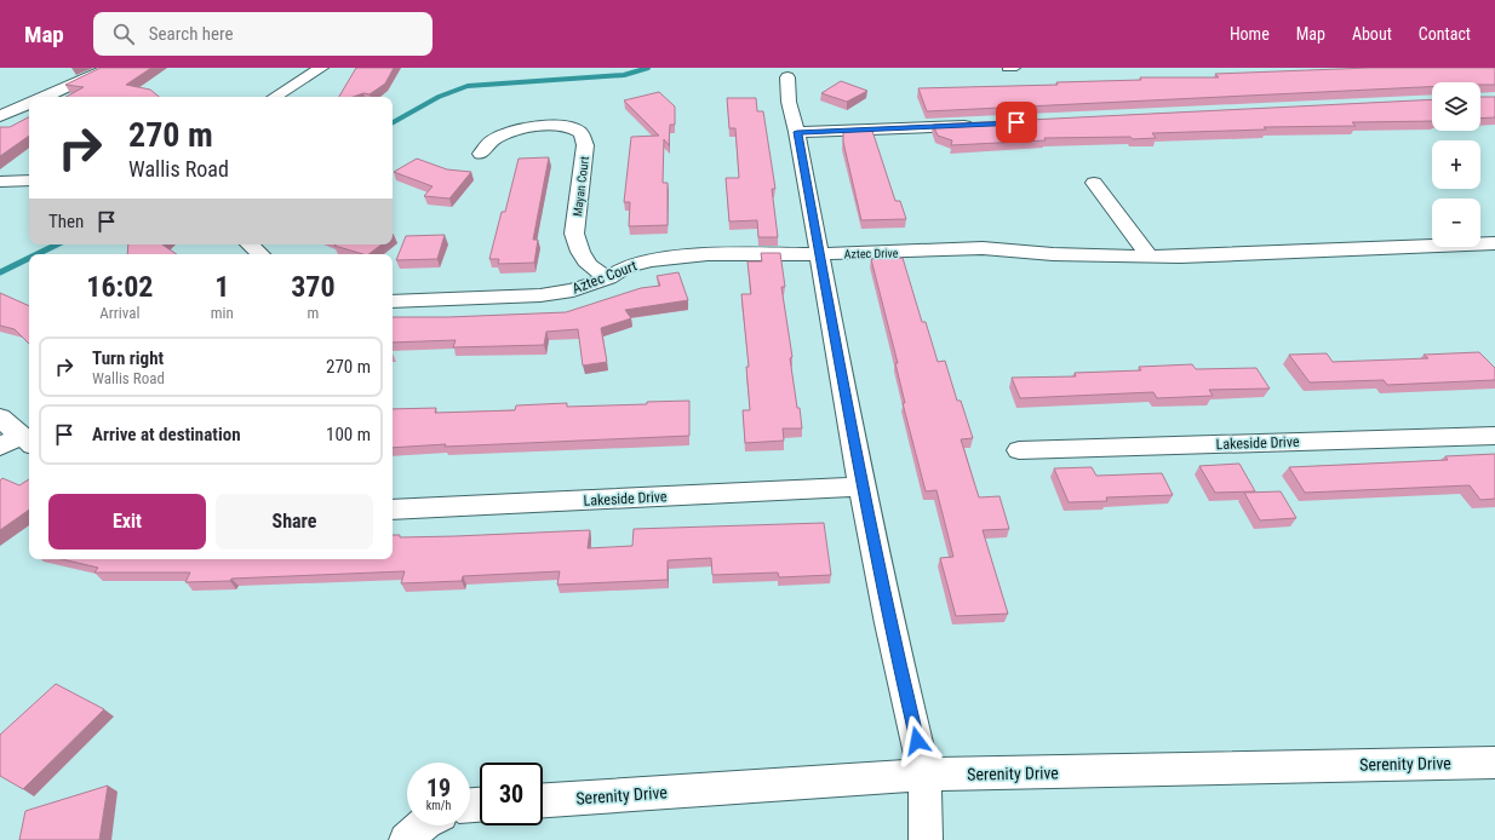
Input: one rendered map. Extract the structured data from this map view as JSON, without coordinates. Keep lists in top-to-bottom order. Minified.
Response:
{"streets":{"street":["Mayan Court","Aztec Drive","Aztec Court","Lakeside Drive","Serenity Drive"]},"crossings":[["Mayan Court","Aztec Court"],["Aztec Drive","Aztec Court"]],"page":{"header":"Map","search":"Search here","nav":["Home","Map","About","Contact"],"map_buttons":["+","−"],"turn":["270 m","Wallis Road"],"then":"Then","eta":["16:02","Arrival","1","min","370","m"],"list":[{"name":"Turn right","note":"Wallis Road","value":"270 m"},{"name":"Arrive at destination","value":"100 m"}],"buttons":["Exit","Share"],"speed":"19 km/h","limit":"30"}}
